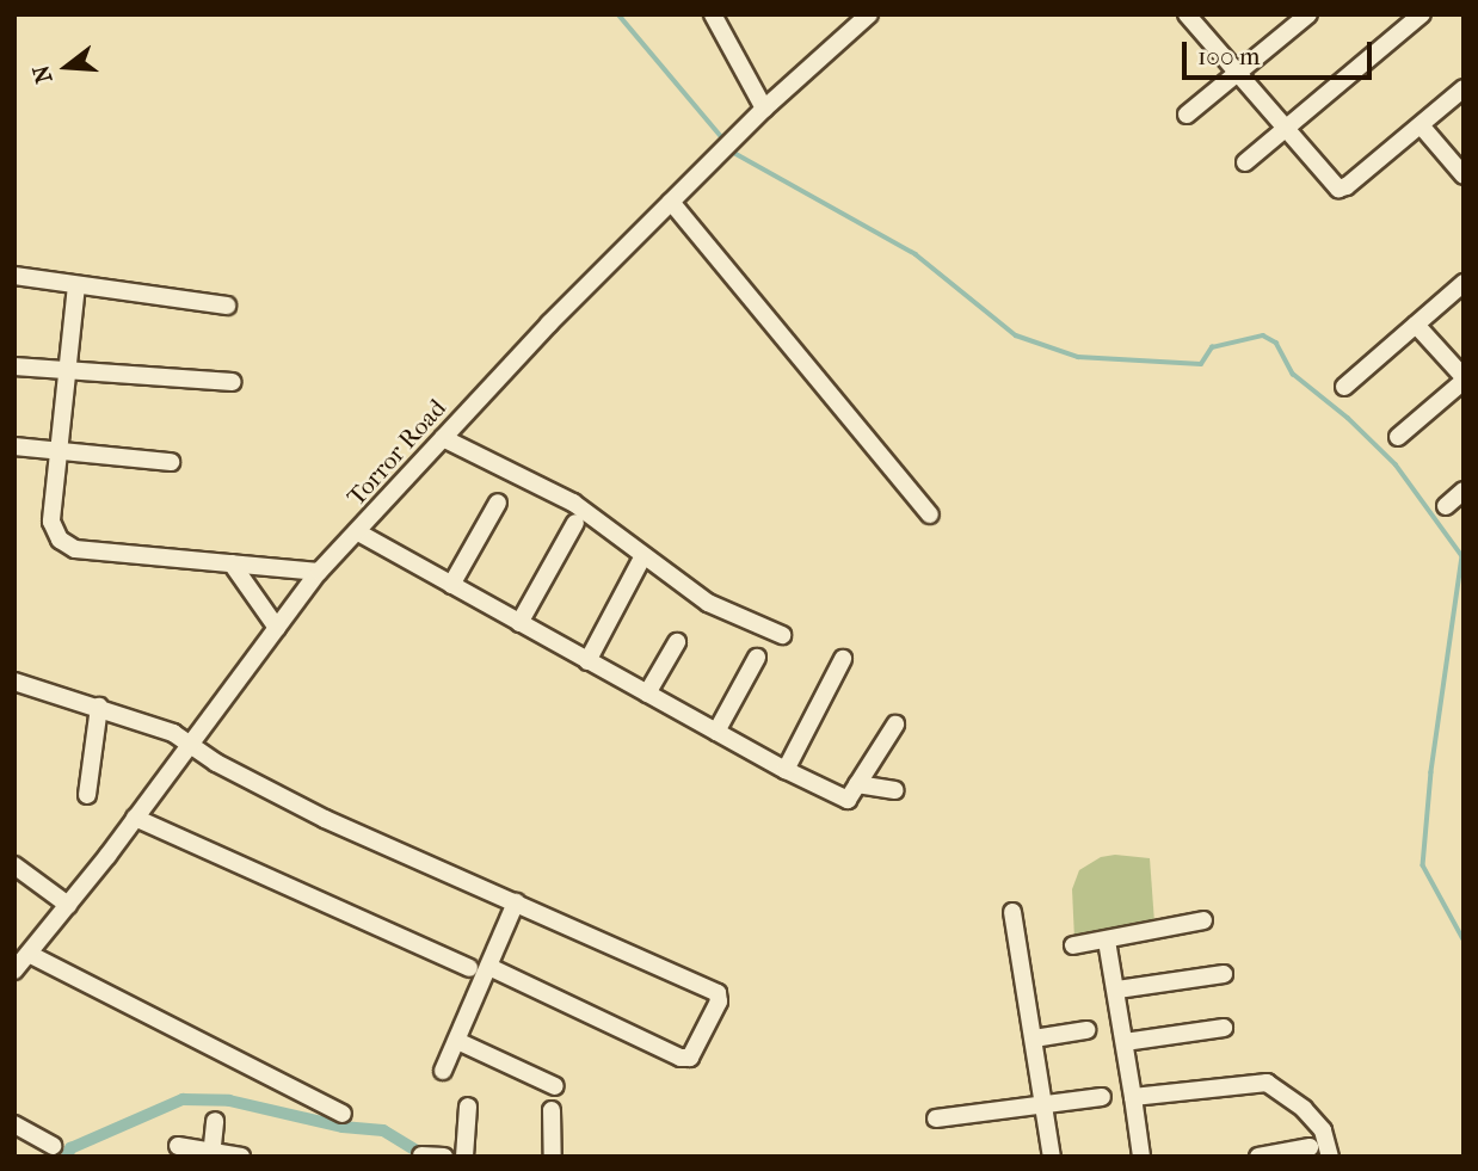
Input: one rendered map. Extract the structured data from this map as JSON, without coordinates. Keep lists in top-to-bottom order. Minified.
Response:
{"streets":{"street":["Torror Road"]},"scale_bar":"100 m","north":"left"}
